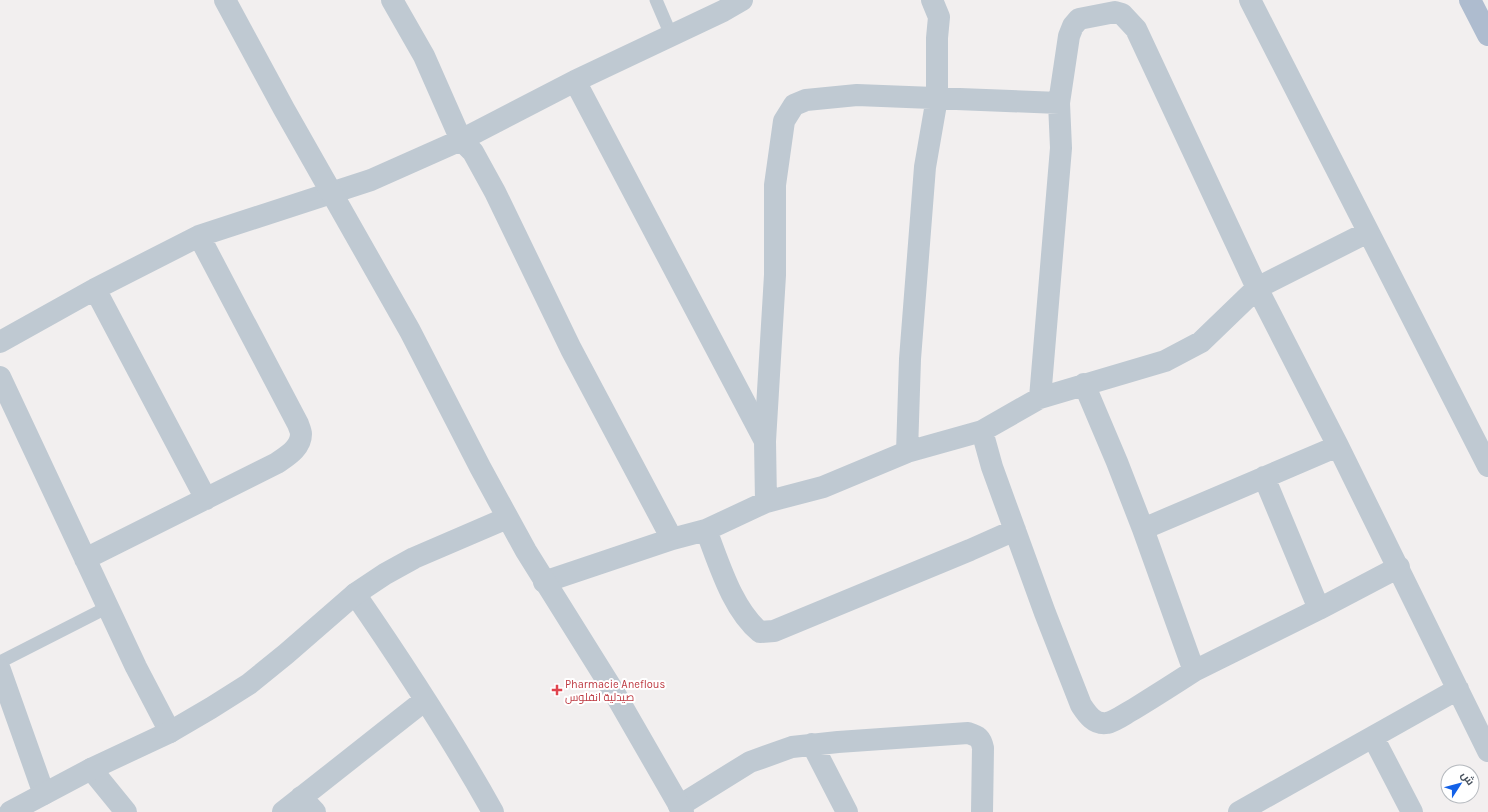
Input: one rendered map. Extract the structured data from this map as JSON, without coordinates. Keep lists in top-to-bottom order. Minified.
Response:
{"places":{"health":["Pharmacie Aneflous صيدلية انفلوس"]},"north":"top right"}
